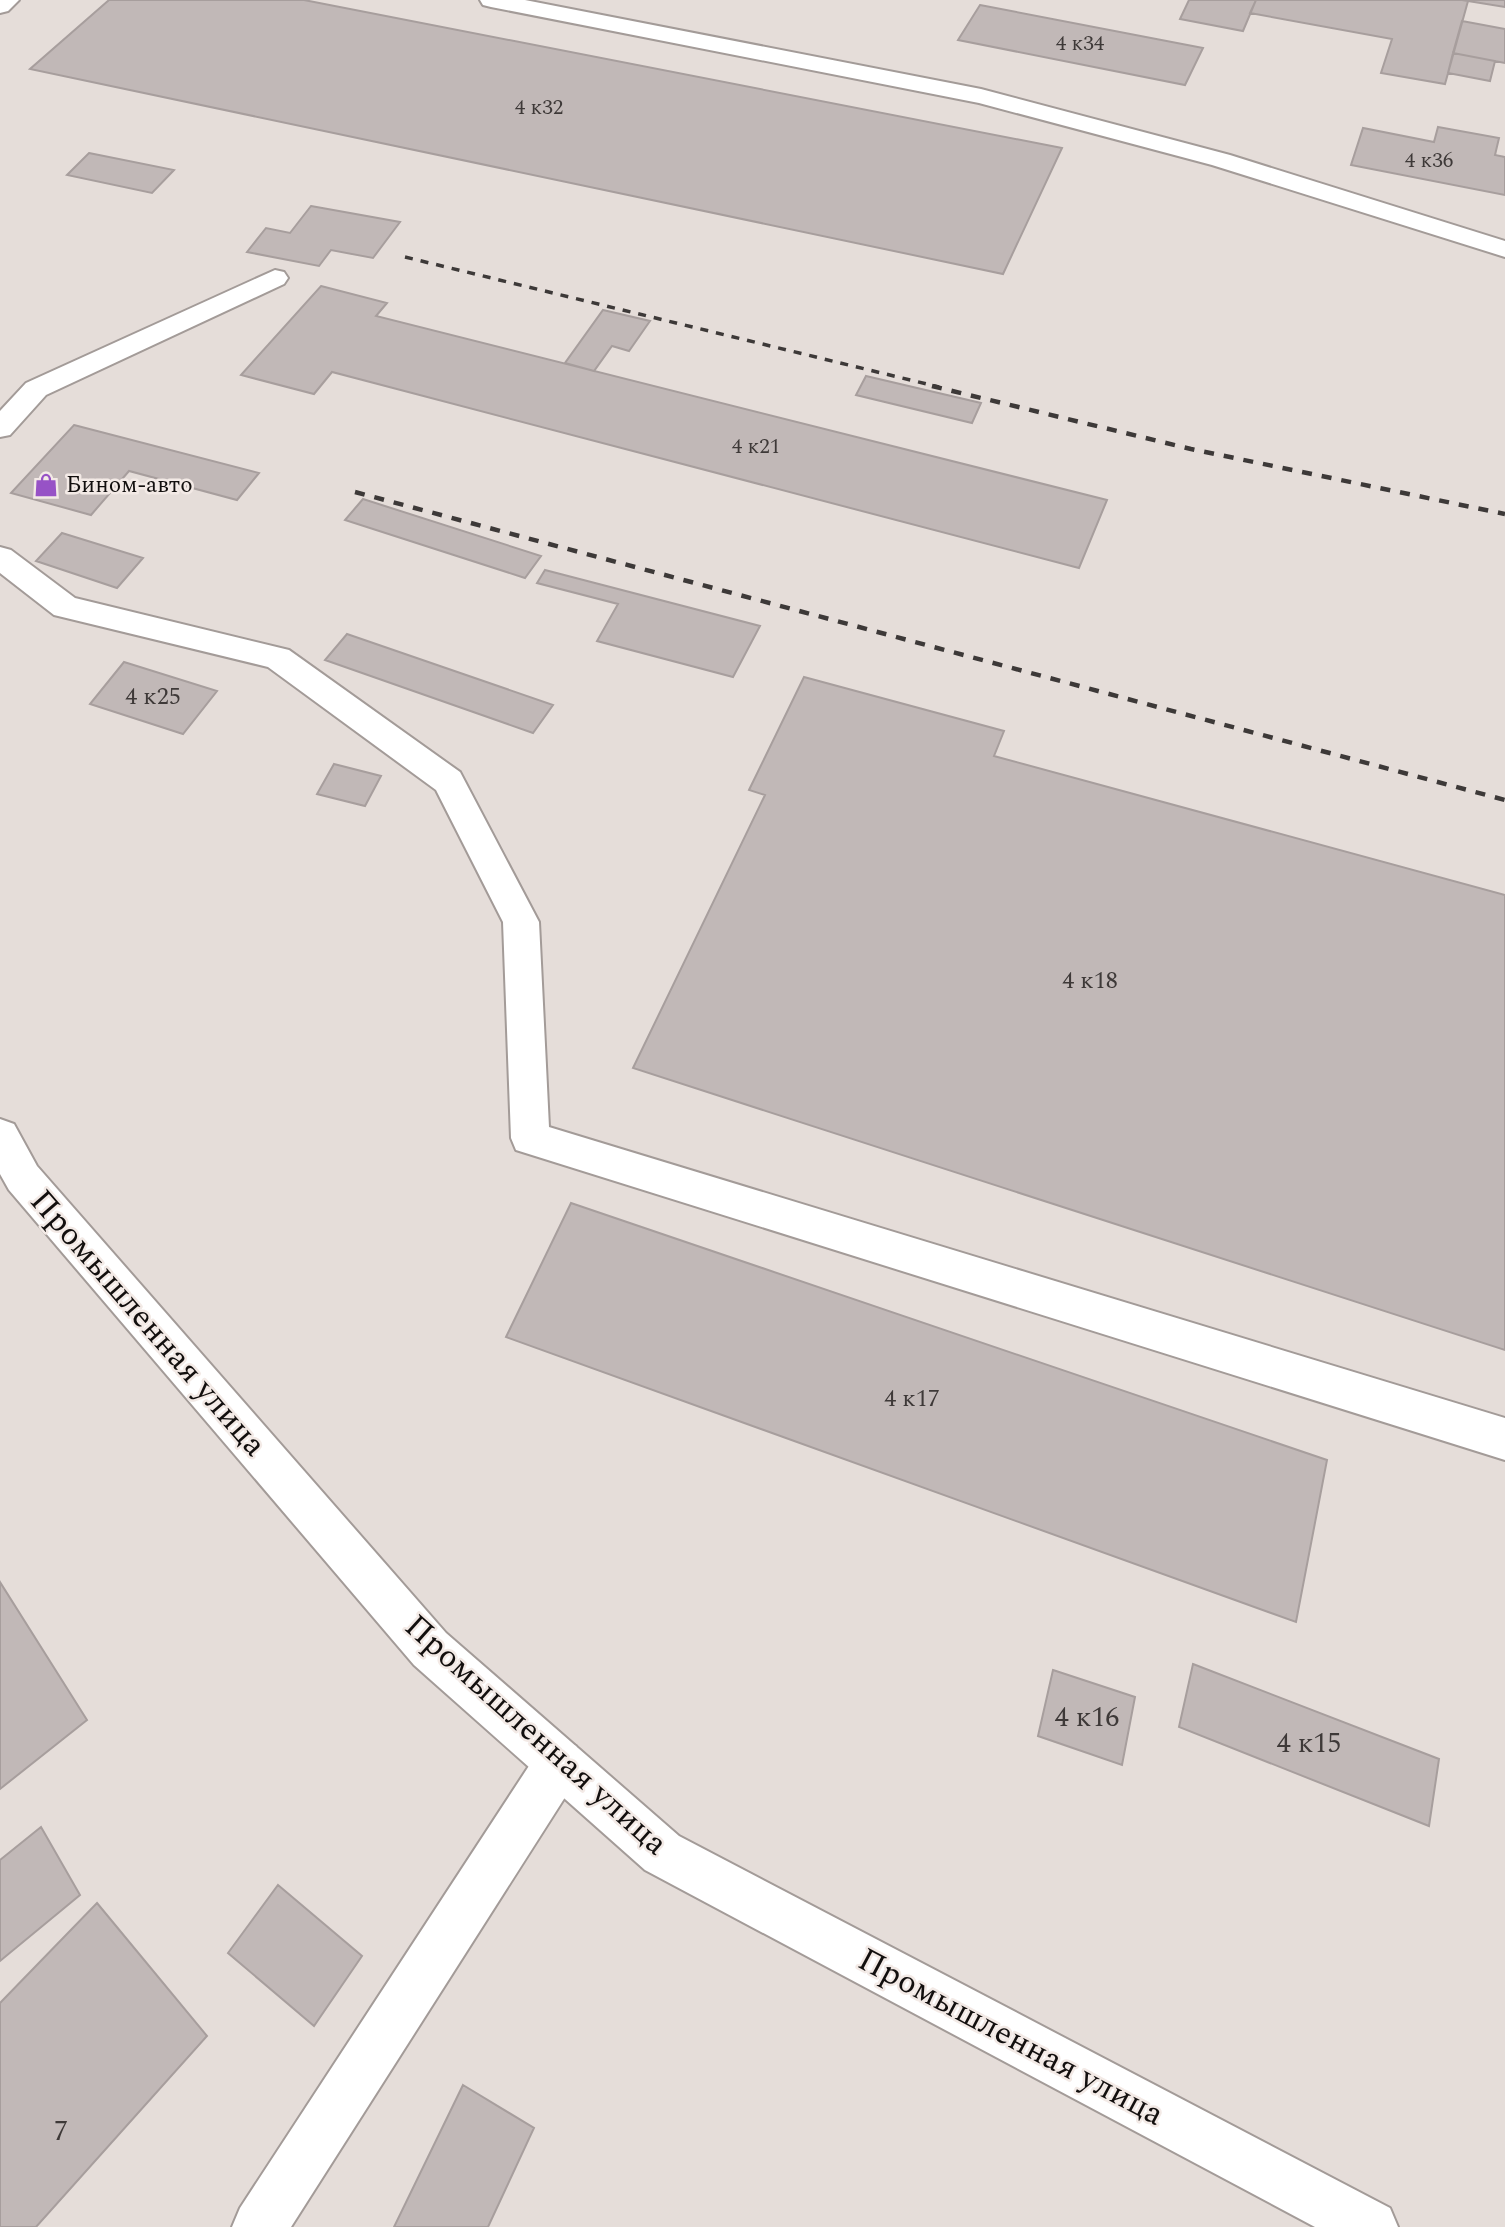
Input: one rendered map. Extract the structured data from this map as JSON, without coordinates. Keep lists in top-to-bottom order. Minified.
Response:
{"streets":{"main road":["Промышленная улица"]},"places":{"shop":["Бином-авто"]},"house_numbers":["4 к34","4 к32","4 к36","4 к21","4 к25","4 к18","4 к17","4 к16","4 к15","7"]}
